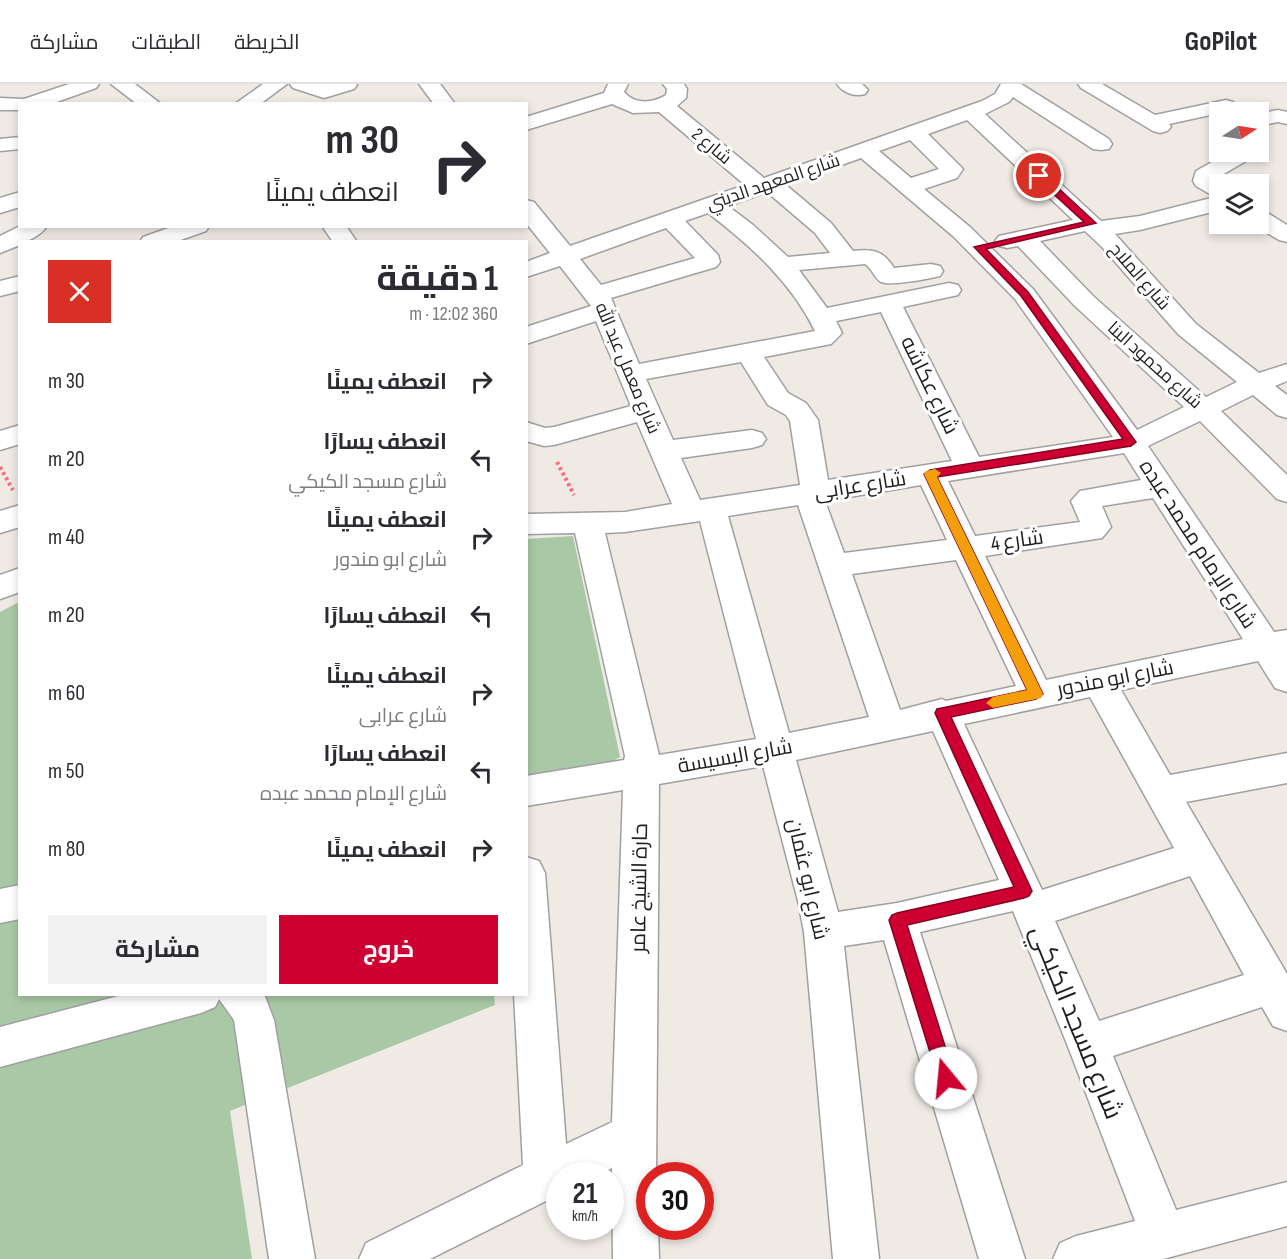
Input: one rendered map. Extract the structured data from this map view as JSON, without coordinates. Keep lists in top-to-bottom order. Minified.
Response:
{"streets":{"street":["شارع 2","شارع المعهد الديني","شارع الملاح","شارع محمود البنا","شارع معمل عبد الله","شارع عكاشه","شارع عرابى","شارع 4","شارع الإمام محمد عبده","شارع ابو مندور","شارع البسيسة","شارع ابو عثمان","حارة الشيخ عامر","شارع مسجد الكيكي"]},"crossings":[["شارع 2","شارع المعهد الديني"],["شارع المعهد الديني","شارع الملاح"],["شارع المعهد الديني","شارع معمل عبد الله"],["شارع المعهد الديني","شارع الإمام محمد عبده"],["شارع الملاح","شارع عرابى"],["شارع محمود البنا","شارع عرابى"],["شارع معمل عبد الله","شارع عرابى"],["شارع معمل عبد الله","شارع ابو عثمان"],["شارع عكاشه","شارع عرابى"],["شارع عرابى","شارع الإمام محمد عبده"],["شارع عرابى","شارع ابو عثمان"],["شارع عرابى","حارة الشيخ عامر"],["شارع 4","شارع الإمام محمد عبده"],["شارع الإمام محمد عبده","شارع ابو مندور"],["شارع ابو مندور","شارع البسيسة"],["شارع ابو مندور","شارع مسجد الكيكي"],["شارع البسيسة","شارع ابو عثمان"],["شارع البسيسة","حارة الشيخ عامر"],["شارع البسيسة","شارع مسجد الكيكي"]],"north":"right","page":{"header":"GoPilot","nav":["الخريطة","الطبقات","مشاركة"],"turn":["30 m","انعطف يمينًا"],"heading":["1 دقيقة","360 m · 12:02"],"list":[{"name":"انعطف يمينًا","value":"30 m"},{"name":"انعطف يسارًا","note":"شارع مسجد الكيكي","value":"20 m"},{"name":"انعطف يمينًا","note":"شارع ابو مندور","value":"40 m"},{"name":"انعطف يسارًا","value":"20 m"},{"name":"انعطف يمينًا","note":"شارع عرابى","value":"60 m"},{"name":"انعطف يسارًا","note":"شارع الإمام محمد عبده","value":"50 m"},{"name":"انعطف يمينًا","value":"80 m"}],"buttons":["خروج","مشاركة"],"speed":"21 km/h","limit":"30"}}
